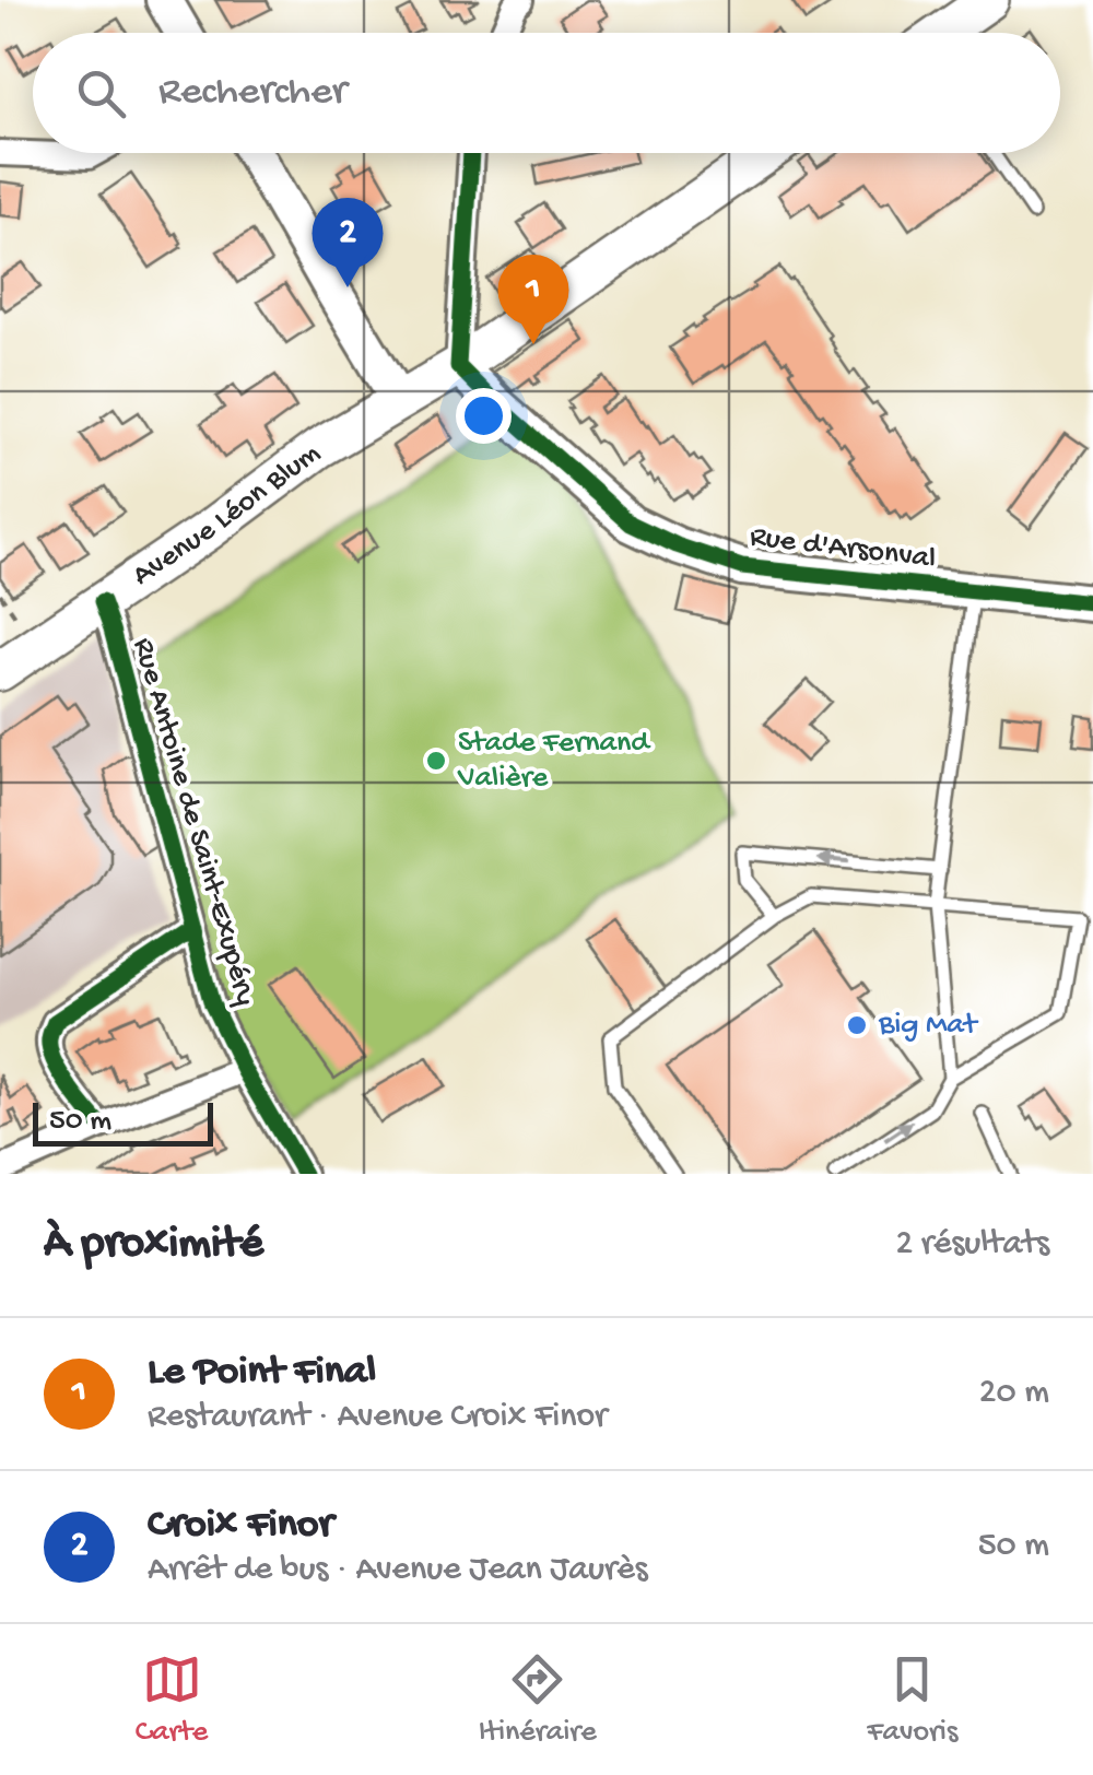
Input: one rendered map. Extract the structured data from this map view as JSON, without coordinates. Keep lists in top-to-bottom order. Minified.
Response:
{"streets":{"main road":["Avenue Léon Blum"],"street":["Rue d'Arsonval","Rue Antoine de Saint-Exupéry"]},"crossings":[["Avenue Léon Blum","Rue d'Arsonval"],["Avenue Léon Blum","Rue Antoine de Saint-Exupéry"]],"places":["Stade Fernand Valière","Big Mat"],"scale_bar":"50 m","page":{"search":"Rechercher","pins":["2","1"],"scale":"50 m","heading":["À proximité","2 résultats"],"list":[{"mark":"1","name":"Le Point Final","note":"Restaurant · Avenue Croix Finor","value":"20 m"},{"mark":"2","name":"Croix Finor","note":"Arrêt de bus · Avenue Jean Jaurès","value":"50 m"}],"nav":["Carte","Itinéraire","Favoris"]}}
